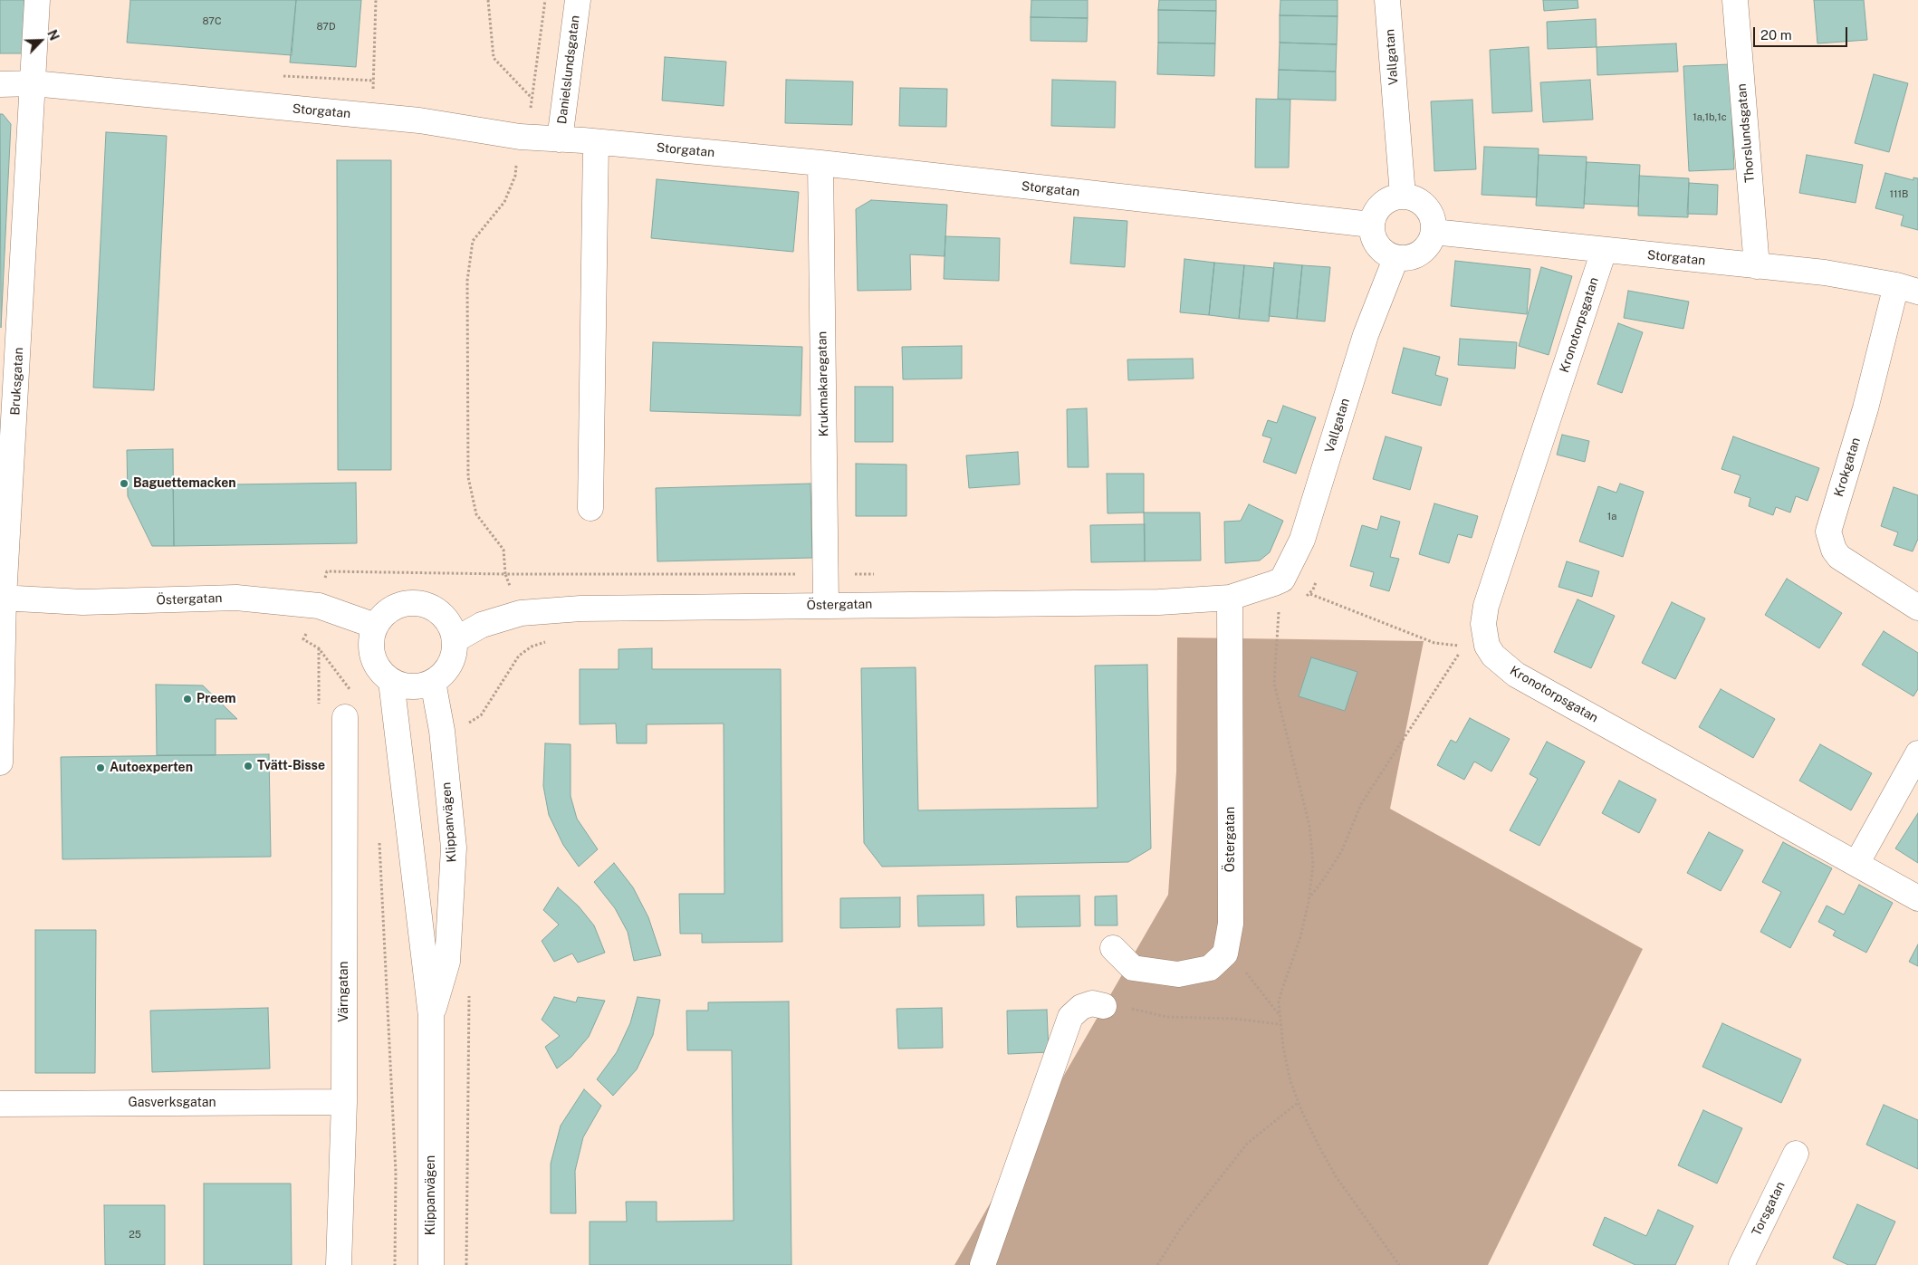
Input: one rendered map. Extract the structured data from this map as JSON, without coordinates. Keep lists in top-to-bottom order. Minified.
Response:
{"streets":{"street":["Vallgatan","Danielslundsgatan","Storgatan","Thorslundsgatan","Kronotorpsgatan","Bruksgatan","Krukmakaregatan","Krokgatan","Östergatan","Klippanvägen","Värngatan","Gasverksgatan","Torsgatan"]},"crossings":[["Vallgatan","Storgatan"],["Vallgatan","Östergatan"],["Danielslundsgatan","Storgatan"],["Storgatan","Thorslundsgatan"],["Storgatan","Kronotorpsgatan"],["Storgatan","Bruksgatan"],["Storgatan","Krukmakaregatan"],["Storgatan","Krokgatan"],["Bruksgatan","Östergatan"],["Krukmakaregatan","Östergatan"],["Östergatan","Klippanvägen"],["Värngatan","Gasverksgatan"]],"places":["Baguettemacken","Preem","Tvätt-Bisse","Autoexperten"],"house_numbers":["87C","87D","1a,1b,1c","111B","1a","25"],"scale_bar":"20 m","north":"top right"}
